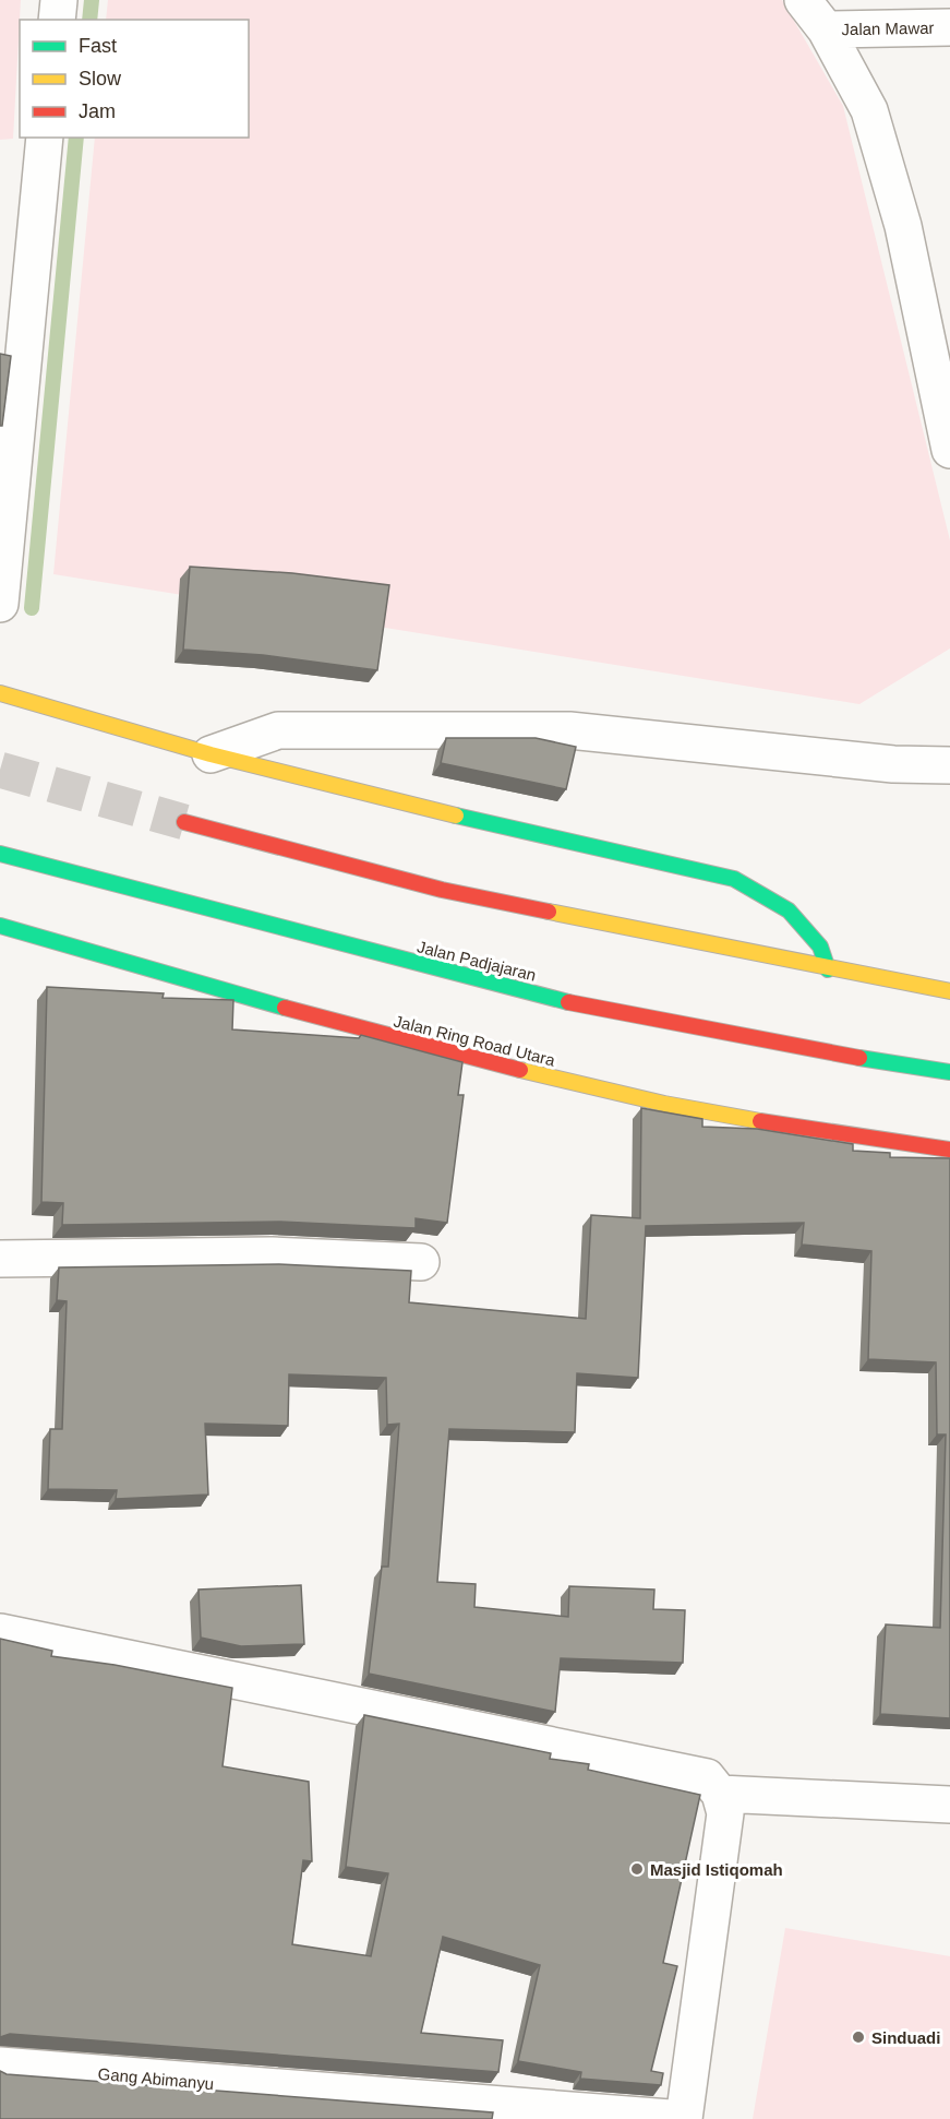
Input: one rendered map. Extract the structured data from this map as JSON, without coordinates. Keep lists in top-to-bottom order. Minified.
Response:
{"streets":{"main road":["Jalan Padjajaran","Jalan Ring Road Utara"],"street":["Jalan Mawar","Gang Abimanyu"]},"places":["Masjid Istiqomah","Sinduadi"],"legend":["Fast","Slow","Jam"]}
